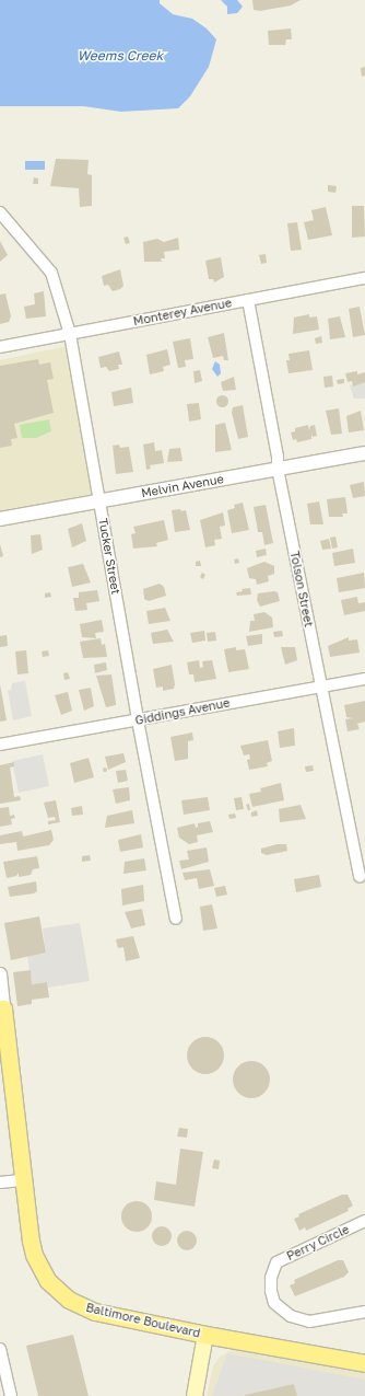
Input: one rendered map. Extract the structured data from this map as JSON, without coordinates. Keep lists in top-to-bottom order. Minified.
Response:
{"streets":{"main road":["Baltimore Boulevard"],"street":["Monterey Avenue","Melvin Avenue","Tucker Street","Tolson Street","Giddings Avenue","Perry Circle"]},"crossings":[["Monterey Avenue","Tucker Street"],["Monterey Avenue","Tolson Street"],["Melvin Avenue","Tucker Street"],["Melvin Avenue","Tolson Street"],["Tucker Street","Giddings Avenue"],["Tolson Street","Giddings Avenue"]],"water":["Weems Creek"]}
